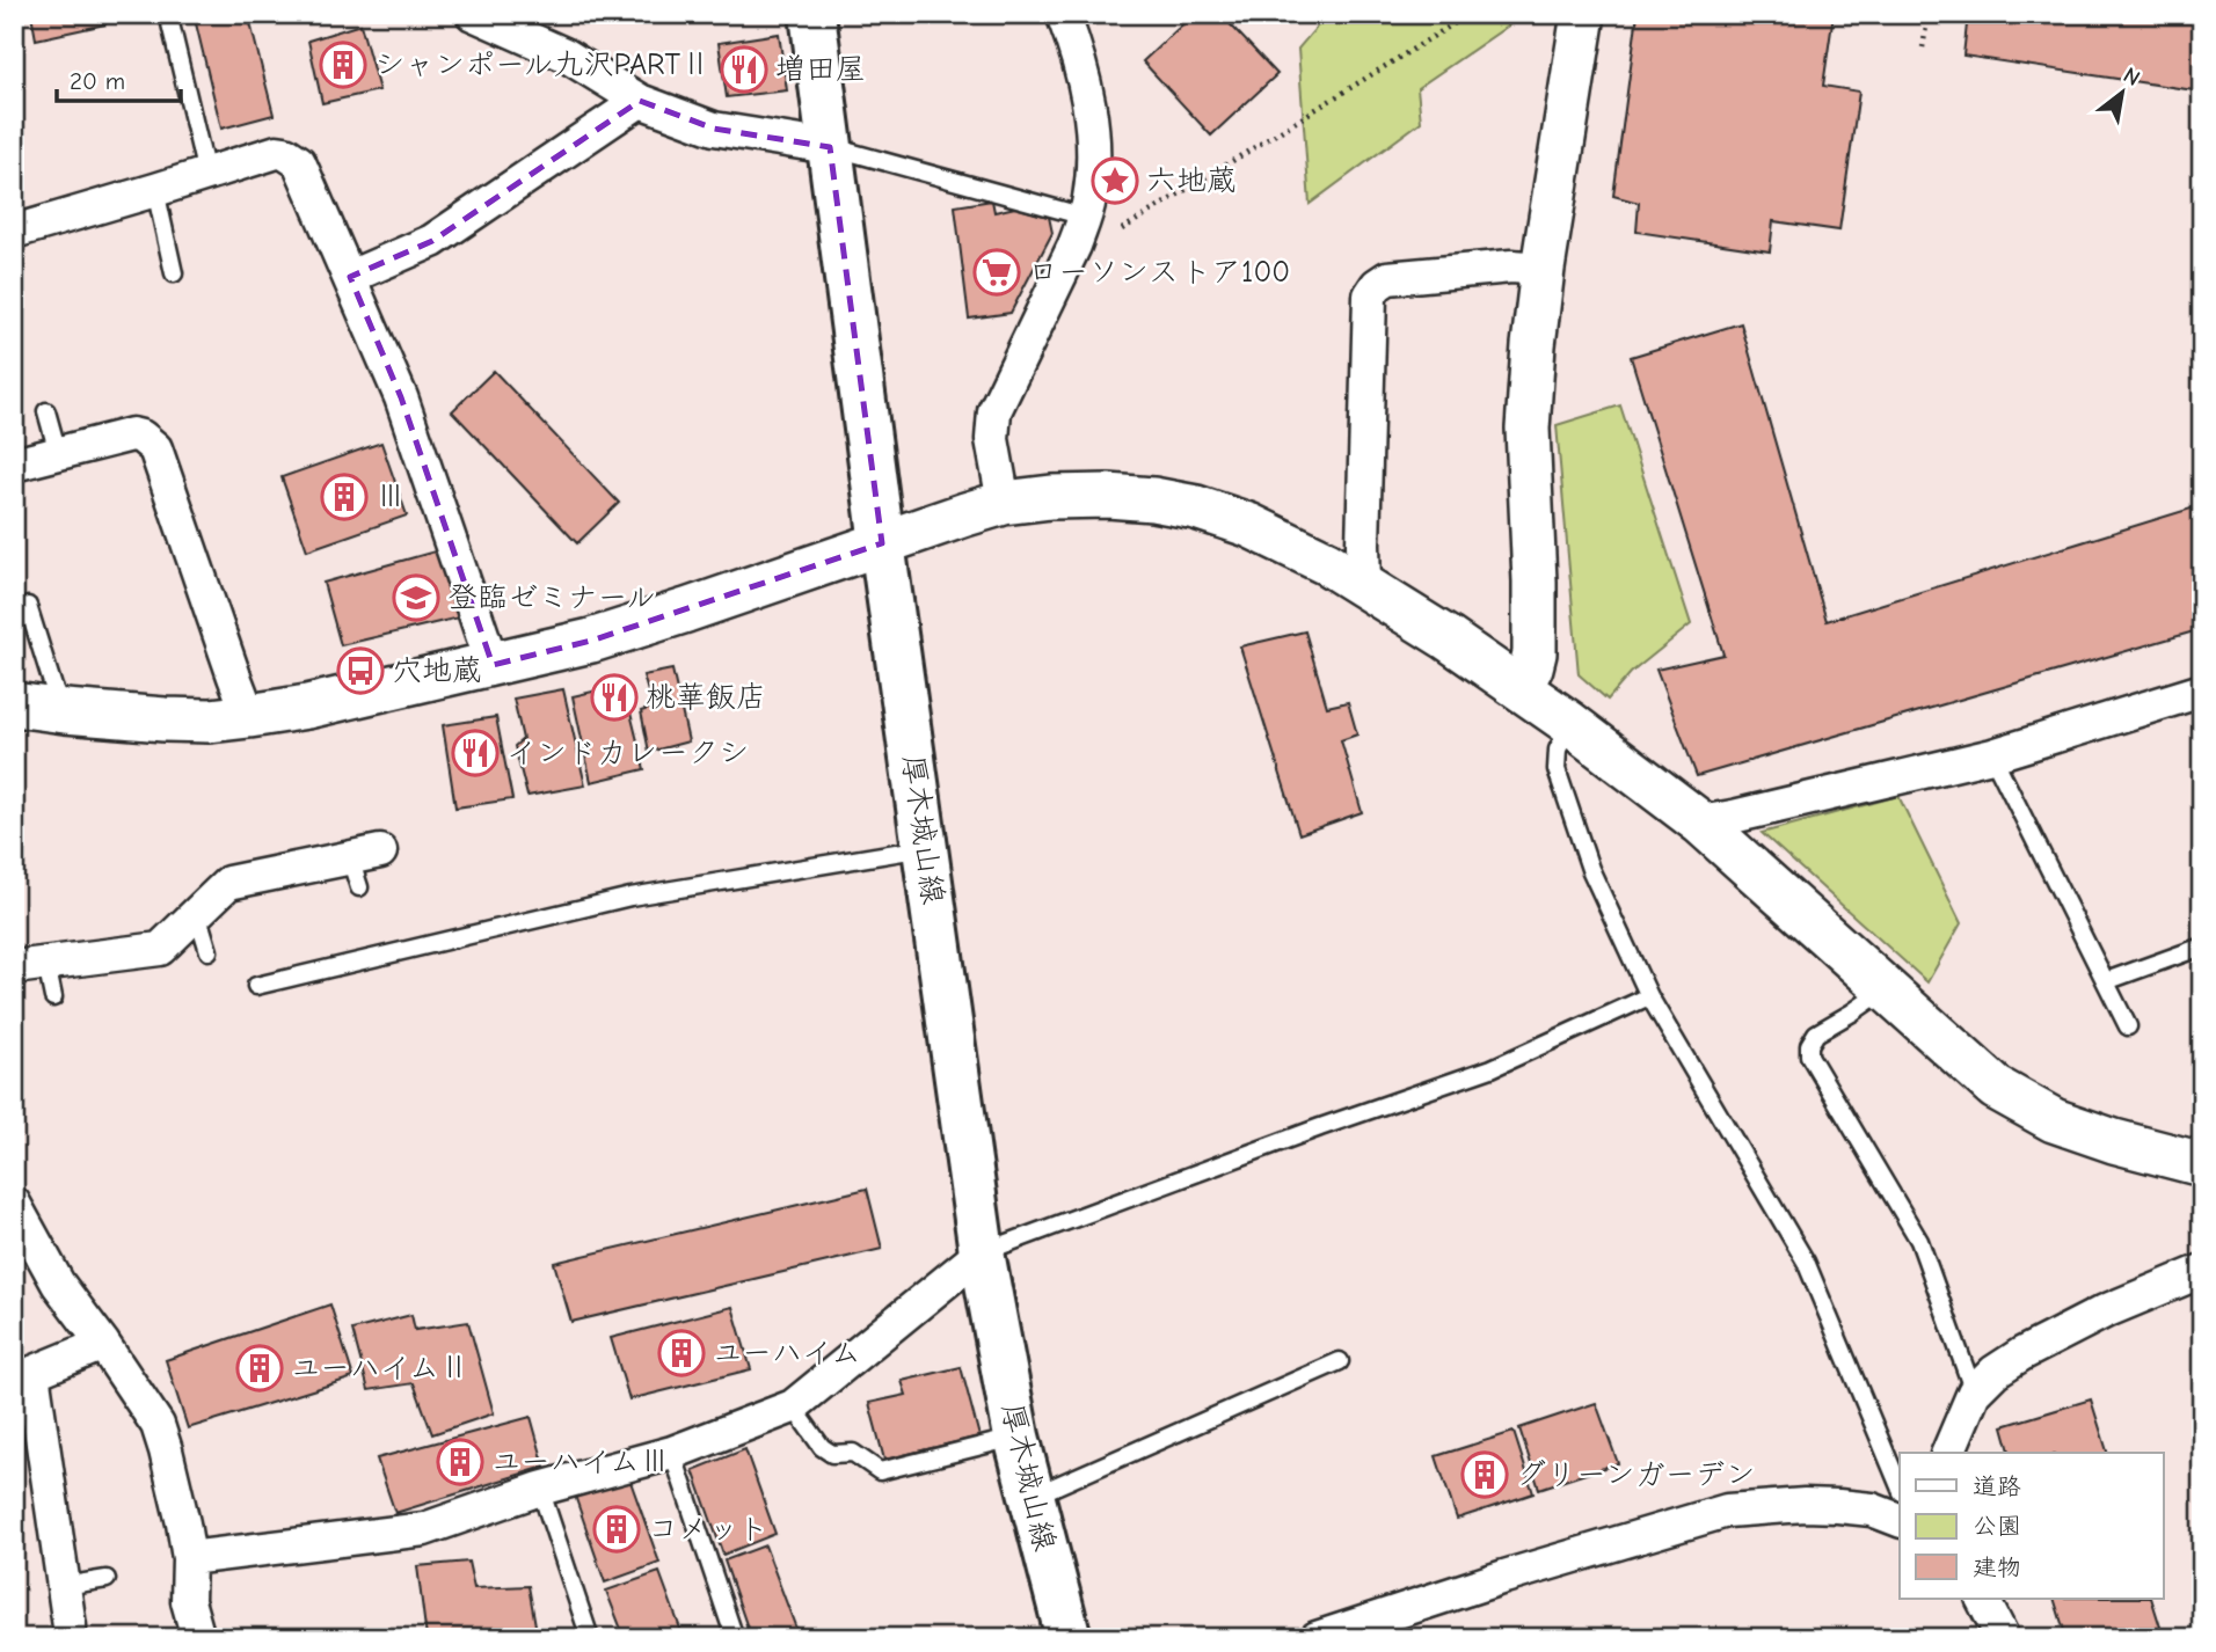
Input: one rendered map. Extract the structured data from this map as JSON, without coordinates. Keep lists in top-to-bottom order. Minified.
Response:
{"streets":{"main road":["厚木城山線"]},"places":{"building":["シャンポール九沢PARTⅡ","Ⅲ","ユーハイム","ユーハイムⅡ","ユーハイムⅢ","グリーンガーデン","コメット"],"restaurant":["増田屋","桃華飯店","インドカレークシ"],"place":["六地蔵"],"supermarket":["ローソンストア100"],"school or university":["登臨ゼミナール"],"bus stop":["穴地蔵"]},"legend":["道路","公園","建物"],"scale_bar":"20 m","north":"top right"}
